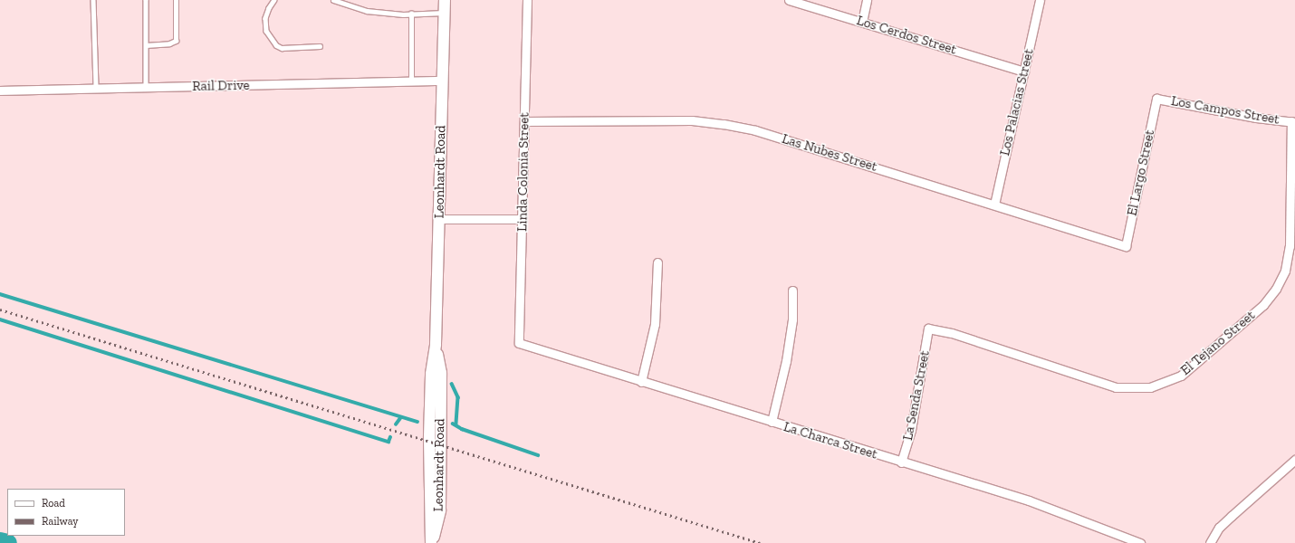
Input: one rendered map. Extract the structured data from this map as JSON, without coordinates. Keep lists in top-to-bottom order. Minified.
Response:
{"streets":{"street":["Los Cerdos Street","Rail Drive","Los Palacias Street","Los Campos Street","Las Nubes Street","Leonhardt Road","Linda Colonia Street","El Largo Street","El Tejano Street","La Senda Street","La Charca Street"]},"crossings":[["Los Cerdos Street","Los Palacias Street"],["Rail Drive","Leonhardt Road"],["Los Palacias Street","Las Nubes Street"],["Los Campos Street","El Largo Street"],["Los Campos Street","El Tejano Street"],["Las Nubes Street","Linda Colonia Street"],["Las Nubes Street","El Largo Street"],["Linda Colonia Street","La Charca Street"],["El Tejano Street","La Senda Street"],["La Senda Street","La Charca Street"]],"legend":["Road","Railway"]}
